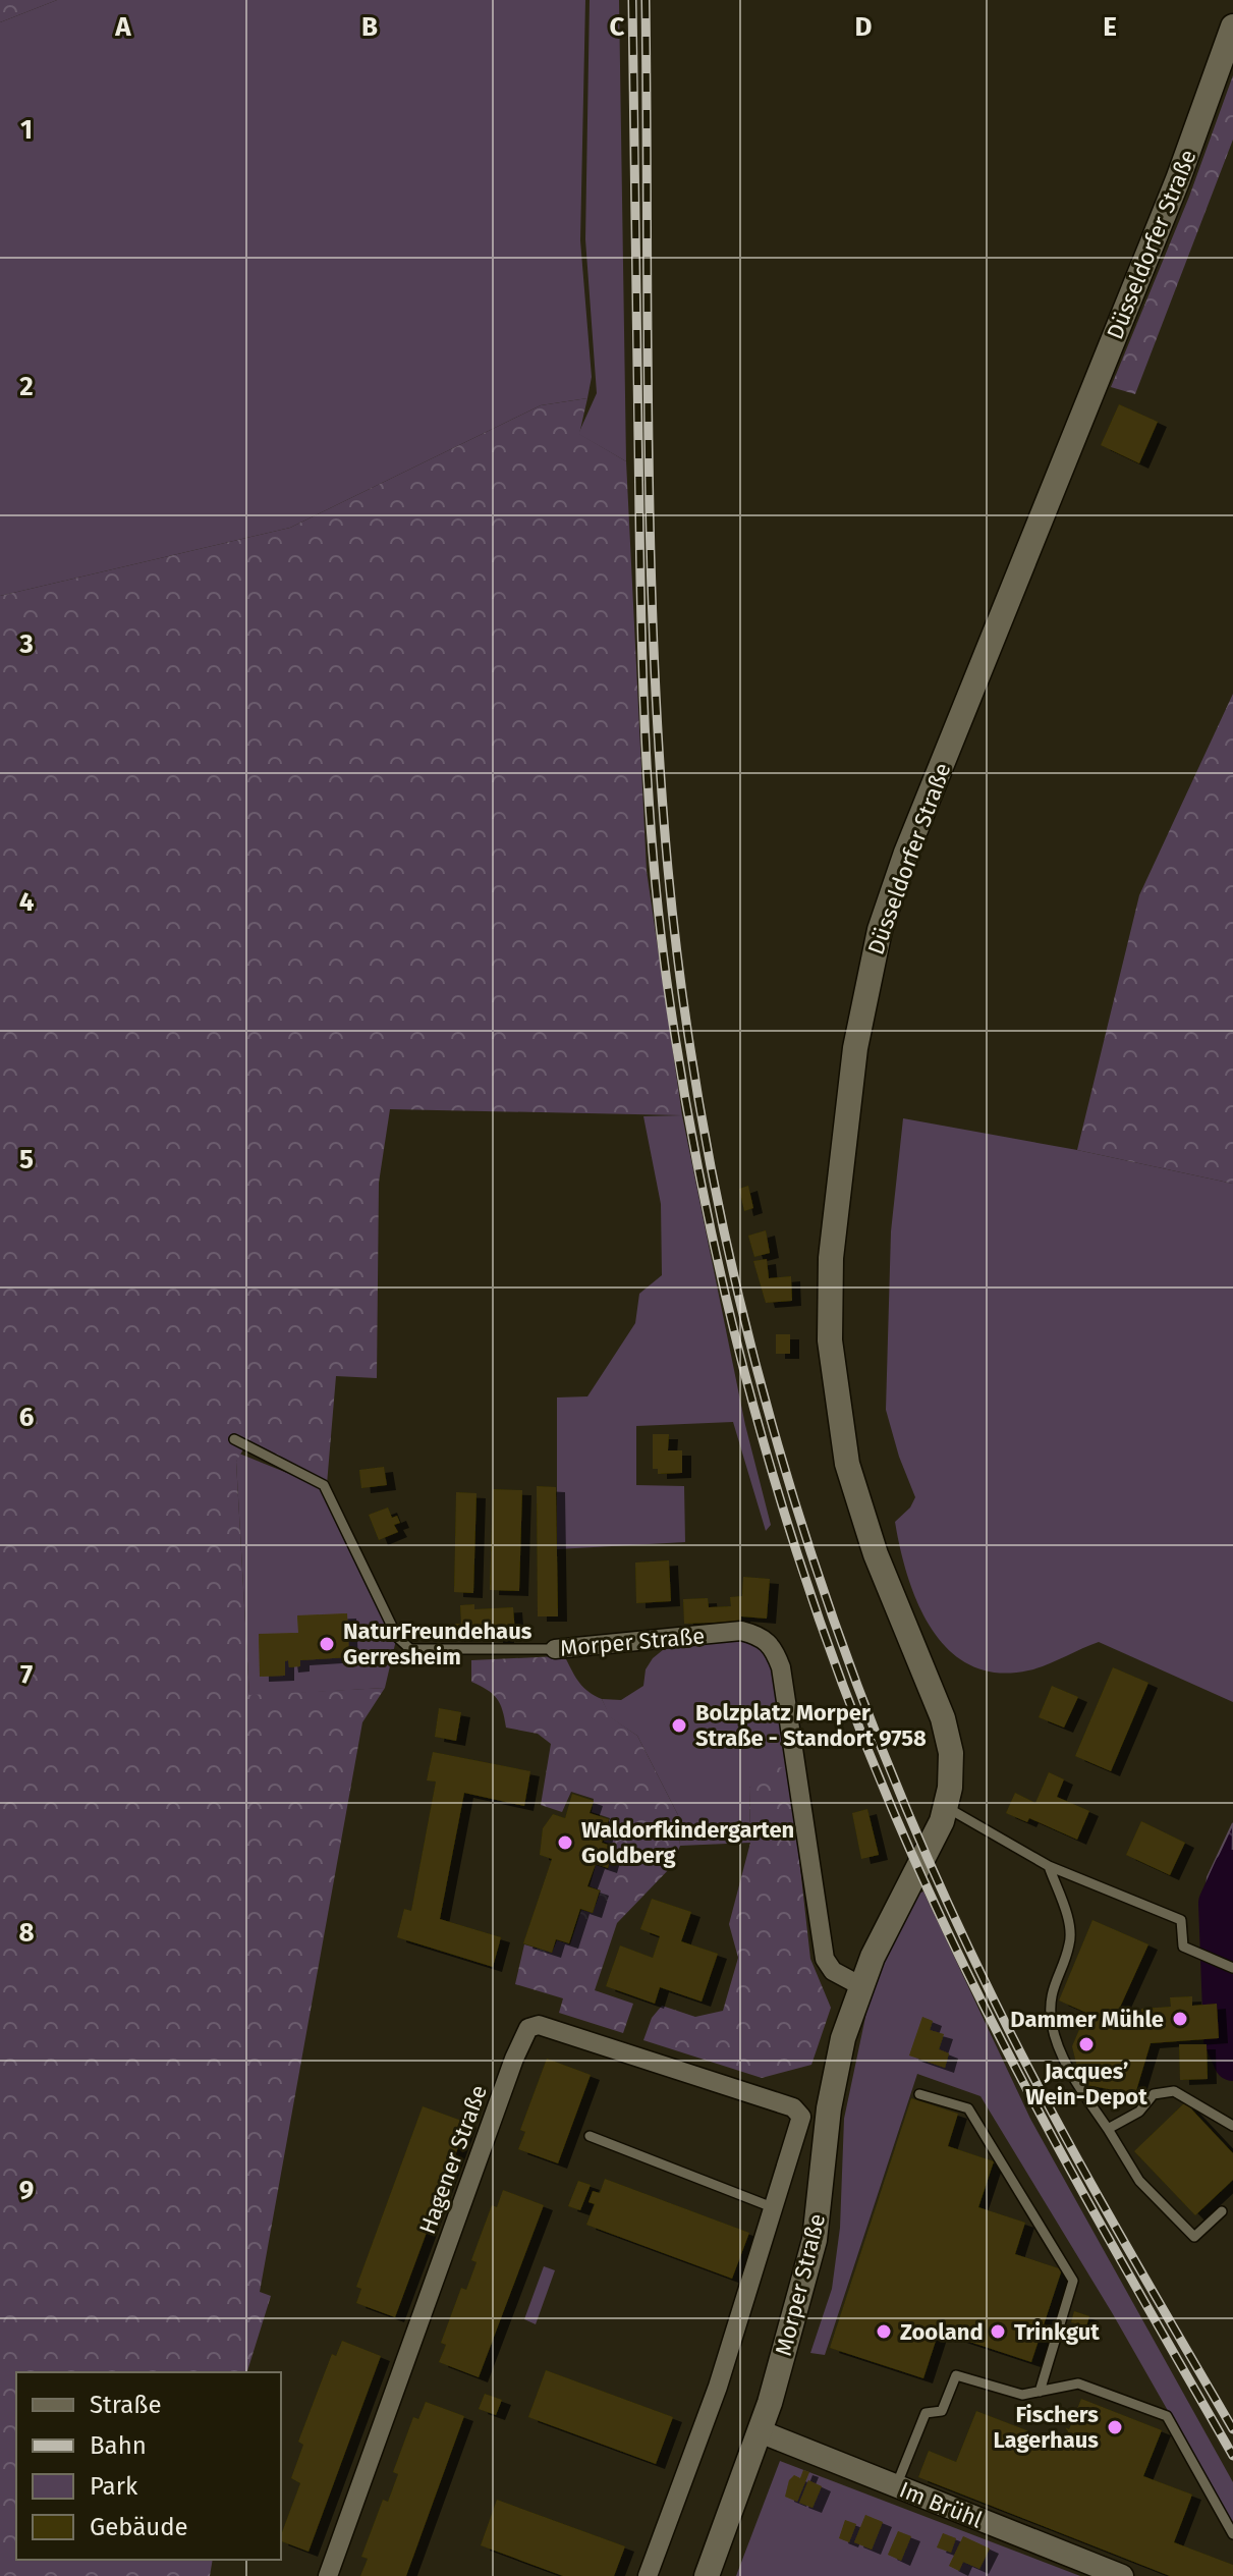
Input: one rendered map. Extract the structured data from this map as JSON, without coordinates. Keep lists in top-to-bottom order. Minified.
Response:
{"streets":{"main road":["Düsseldorfer Straße","Morper Straße"],"street":["Hagener Straße","Im Brühl"]},"crossings":[["Düsseldorfer Straße","Morper Straße"],["Morper Straße","Hagener Straße"],["Morper Straße","Im Brühl"]],"places":["NaturFreundehaus Gerresheim","Bolzplatz Morper Straße - Standort 9758","Waldorfkindergarten Goldberg","Dammer Mühle","Jacques’ Wein-Depot","Zooland","Trinkgut","Fischers Lagerhaus"],"legend":["Straße","Bahn","Park","Gebäude"],"grid":{"columns":["A","B","C","D","E"],"rows":["1","2","3","4","5","6","7","8","9"]}}
